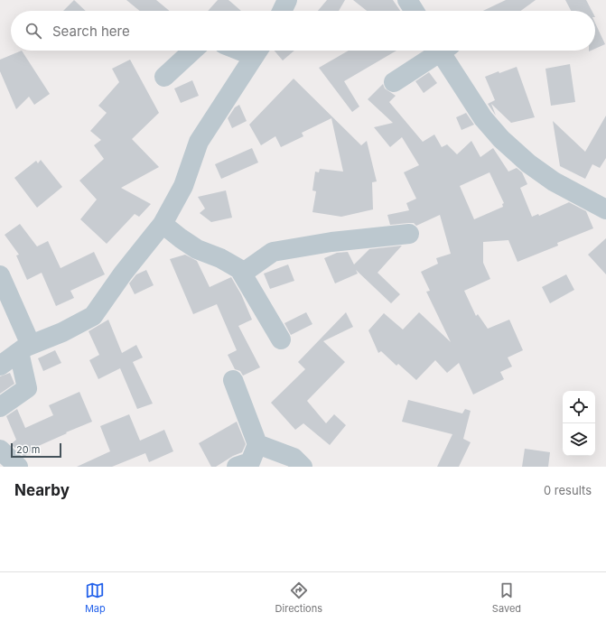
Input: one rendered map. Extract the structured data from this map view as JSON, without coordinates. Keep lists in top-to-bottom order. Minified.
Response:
{"scale_bar":"20 m","page":{"search":"Search here","scale":"20 m","heading":["Nearby","0 results"],"nav":["Map","Directions","Saved"]}}
